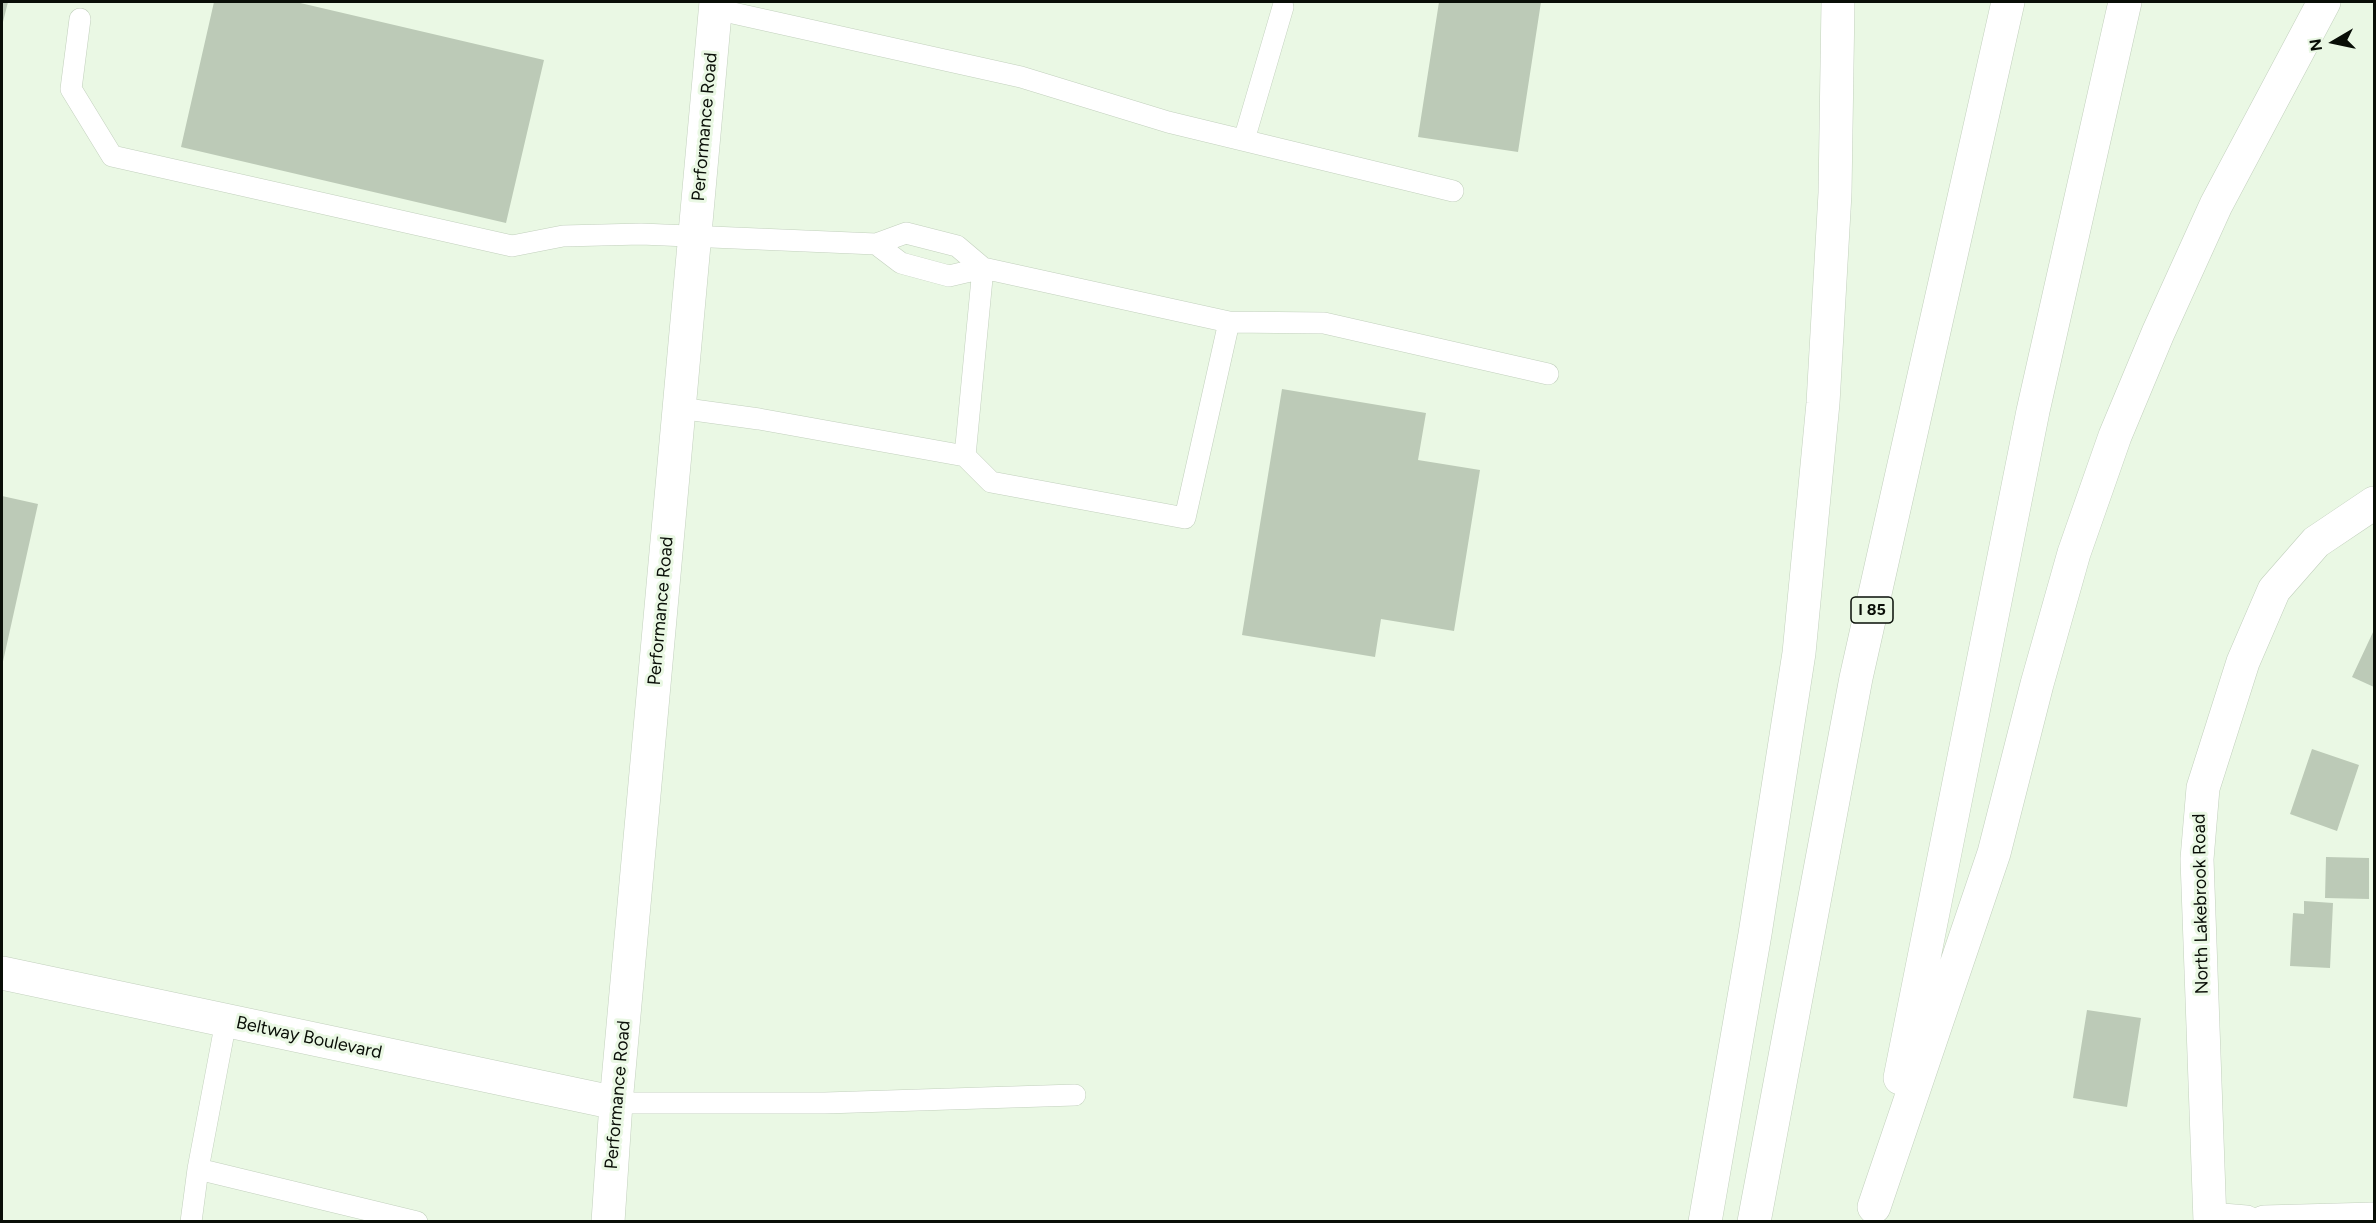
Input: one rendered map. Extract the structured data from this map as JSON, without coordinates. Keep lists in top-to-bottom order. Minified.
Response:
{"streets":{"main road":["Performance Road","I 85","North Lakebrook Road","Beltway Boulevard"]},"crossings":[["Performance Road","Beltway Boulevard"]],"north":"left"}
